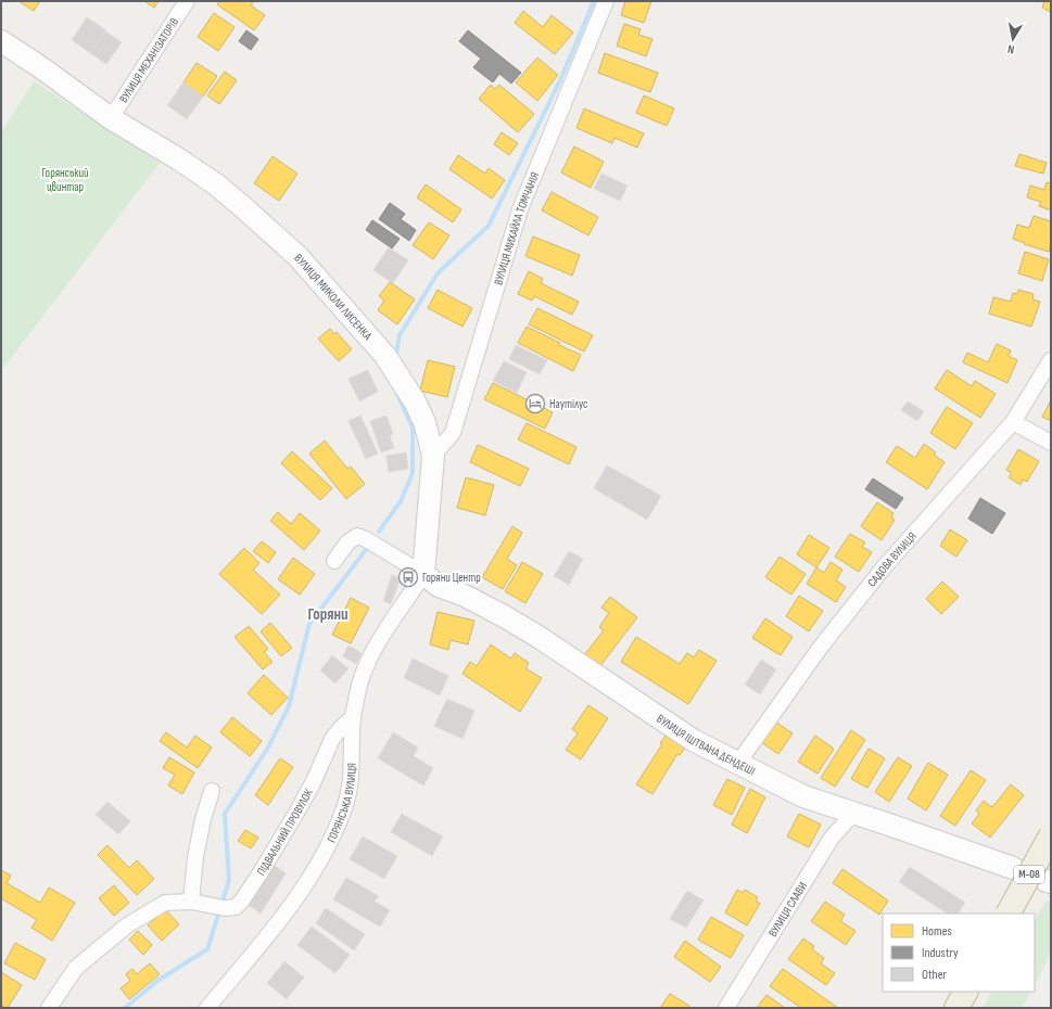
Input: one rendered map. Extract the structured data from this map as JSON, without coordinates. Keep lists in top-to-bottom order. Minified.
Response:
{"streets":{"highway":["М-08"],"street":["ВУЛИЦЯ МЕХАНІЗАТОРІВ","ВУЛИЦЯ МИХАЙЛА ТОМЧАНІЯ","ВУЛИЦЯ МИКОЛИ ЛИСЕНКА","САДОВА ВУЛИЦЯ","ВУЛИЦЯ ІШТВАНА ДЕНДЕШІ","ГОРЯНСЬКА ВУЛИЦЯ","ПІДВАЛЬНИЙ ПРОВУЛОК","ВУЛИЦЯ СЛАВИ"]},"crossings":[["ВУЛИЦЯ МЕХАНІЗАТОРІВ","ВУЛИЦЯ МИКОЛИ ЛИСЕНКА"],["ВУЛИЦЯ МИХАЙЛА ТОМЧАНІЯ","ВУЛИЦЯ МИКОЛИ ЛИСЕНКА"],["ВУЛИЦЯ МИКОЛИ ЛИСЕНКА","ВУЛИЦЯ ІШТВАНА ДЕНДЕШІ"],["ВУЛИЦЯ МИКОЛИ ЛИСЕНКА","ГОРЯНСЬКА ВУЛИЦЯ"],["САДОВА ВУЛИЦЯ","ВУЛИЦЯ ІШТВАНА ДЕНДЕШІ"],["ВУЛИЦЯ ІШТВАНА ДЕНДЕШІ","ГОРЯНСЬКА ВУЛИЦЯ"],["ВУЛИЦЯ ІШТВАНА ДЕНДЕШІ","ВУЛИЦЯ СЛАВИ"],["ГОРЯНСЬКА ВУЛИЦЯ","ПІДВАЛЬНИЙ ПРОВУЛОК"]],"districts":["Горяни"],"parks":["Горянський цвинтар"],"places":{"hotel":["Наутілус"],"bus stop":["Горяни Центр"]},"legend":["Homes","Industry","Other"],"north":"bottom"}
